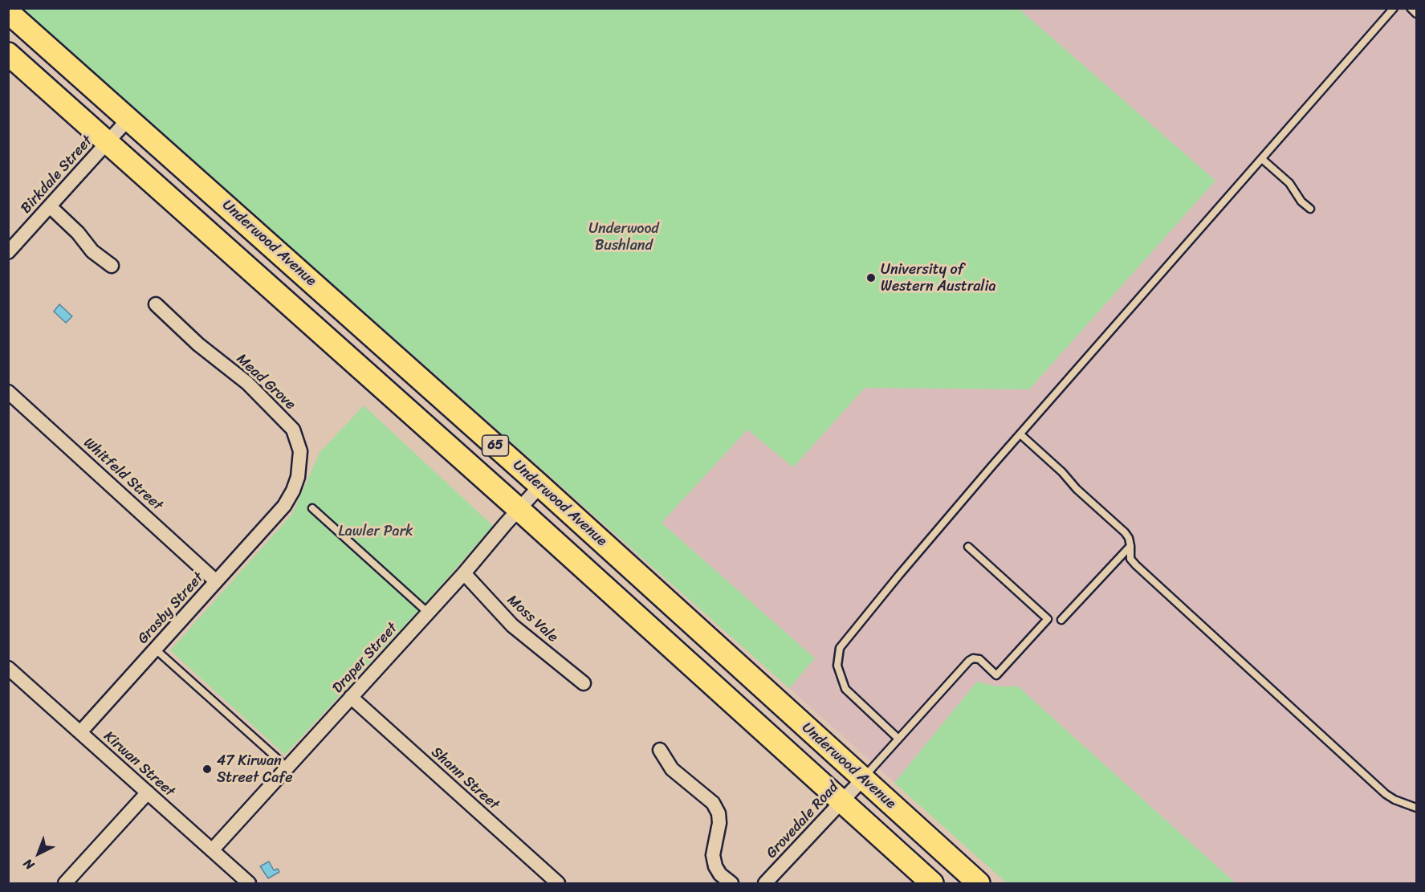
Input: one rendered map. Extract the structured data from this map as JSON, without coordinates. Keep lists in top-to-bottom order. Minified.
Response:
{"streets":{"main road":["Underwood Avenue","65"],"street":["Birkdale Street","Mead Grove","Whitfeld Street","Grasby Street","Moss Vale","Draper Street","Kirwan Street","Shann Street","Grovedale Road"]},"crossings":[["Birkdale Street","Underwood Avenue"],["Birkdale Street","65"],["Underwood Avenue","Draper Street"],["Underwood Avenue","Grovedale Road"],["Mead Grove","Grasby Street"],["65","Draper Street"],["65","Grovedale Road"],["Whitfeld Street","Grasby Street"],["Grasby Street","Kirwan Street"],["Moss Vale","Draper Street"],["Draper Street","Kirwan Street"],["Draper Street","Shann Street"]],"parks":["Underwood Bushland","Lawler Park"],"places":["University of Western Australia","47 Kirwan Street Cafe"],"north":"bottom left"}
